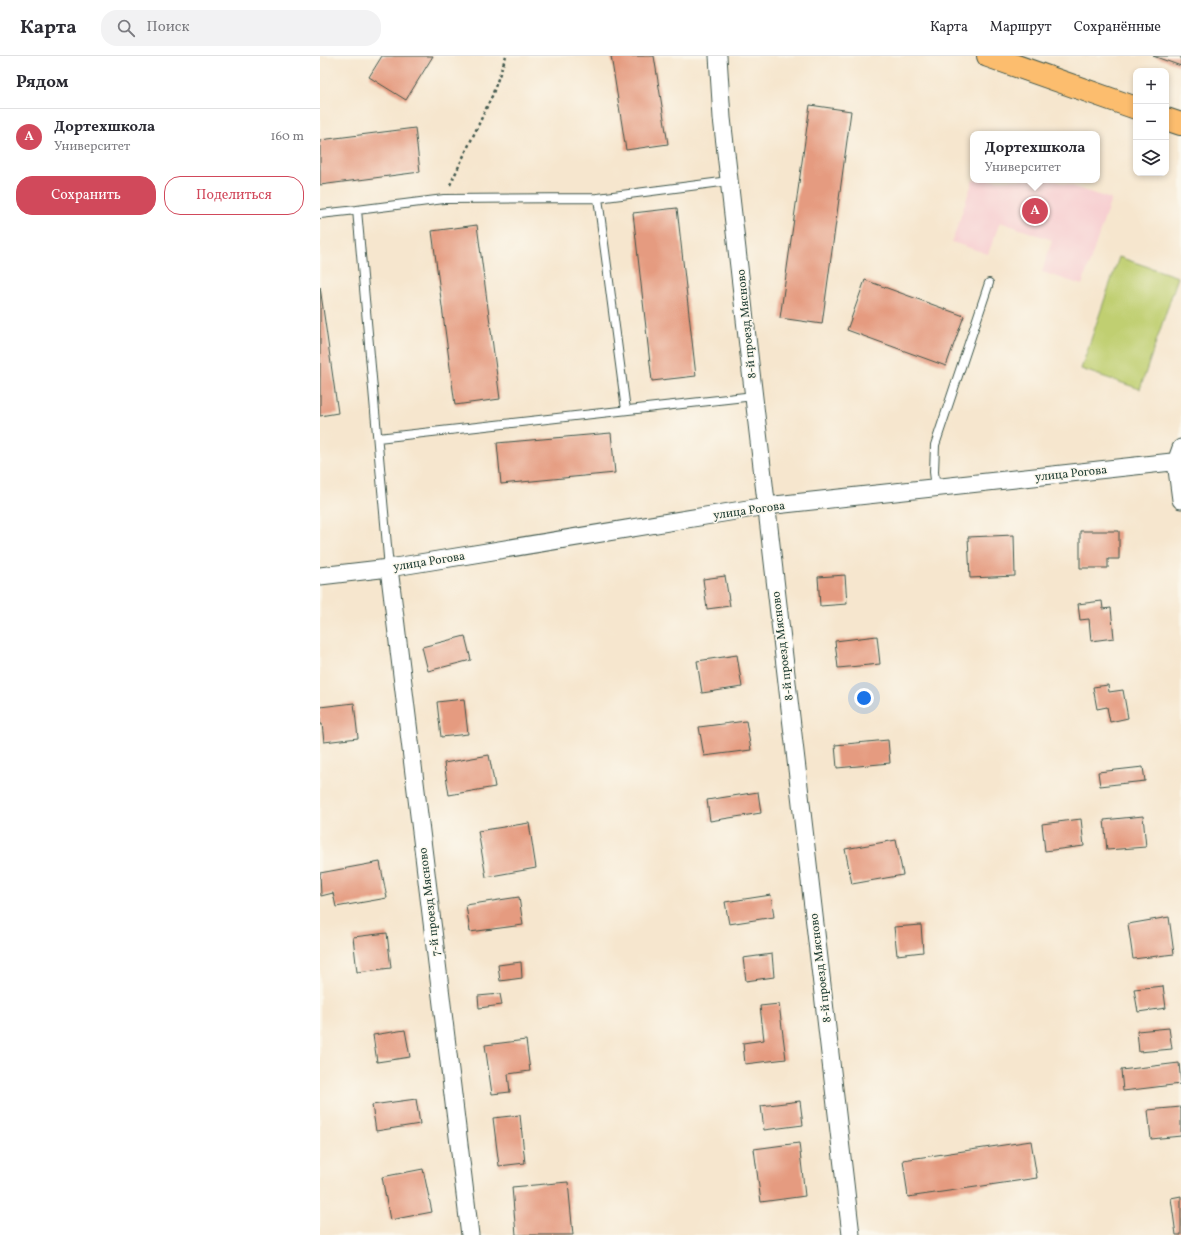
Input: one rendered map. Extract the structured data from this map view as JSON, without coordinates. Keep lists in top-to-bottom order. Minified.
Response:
{"streets":{"street":["8-й проезд Мясново","улица Рогова","7-й проезд Мясново"]},"crossings":[["8-й проезд Мясново","улица Рогова"],["улица Рогова","7-й проезд Мясново"]],"page":{"header":"Карта","search":"Поиск","nav":["Карта","Маршрут","Сохранённые"],"heading":"Рядом","map_buttons":["+","−"],"list":[{"mark":"A","name":"Дортехшкола","note":"Университет","value":"160 m"}],"popup":["Дортехшкола","Университет"],"buttons":["Сохранить","Поделиться"],"pins":"A"}}
